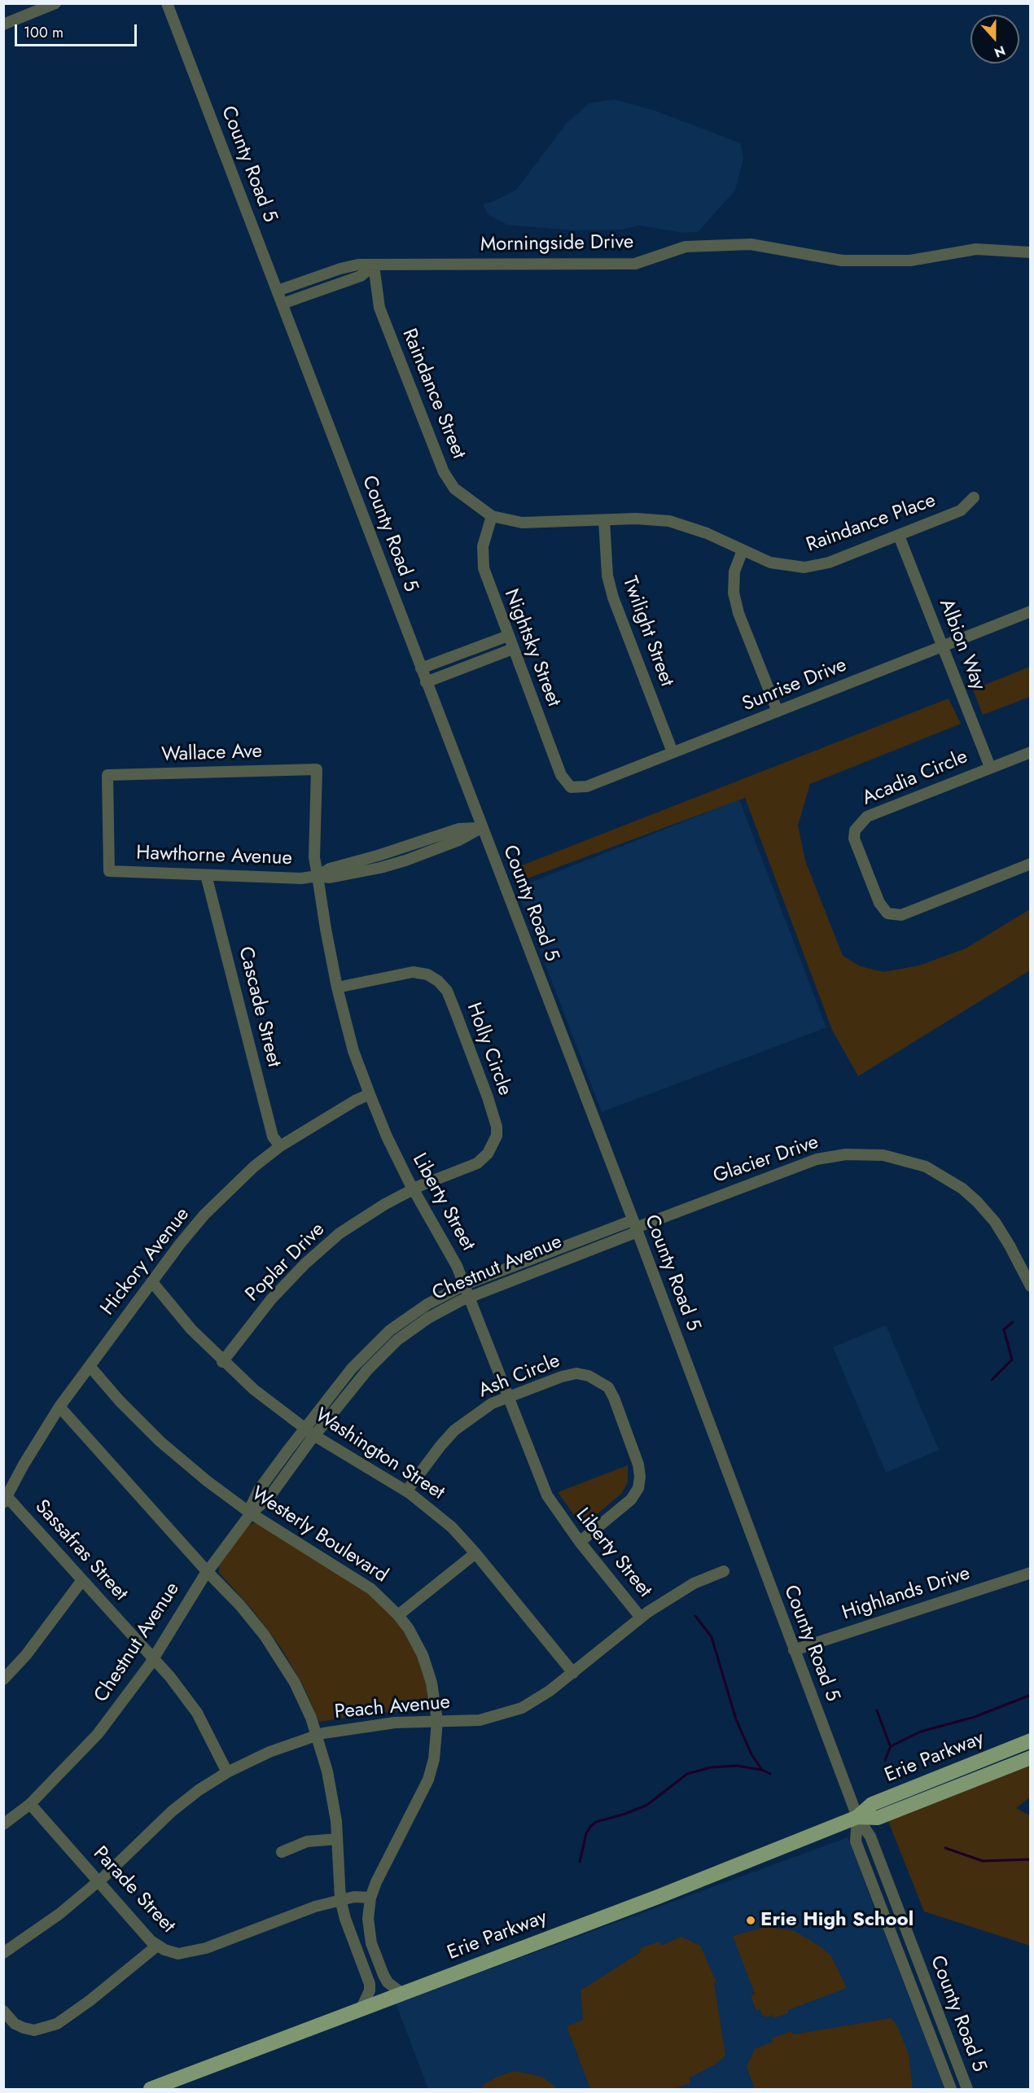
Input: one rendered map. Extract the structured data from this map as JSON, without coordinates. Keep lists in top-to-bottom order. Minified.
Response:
{"streets":{"main road":["Erie Parkway"],"street":["County Road 5","Morningside Drive","Raindance Street","Raindance Place","Twilight Street","Albion Way","Nightsky Street","Sunrise Drive","Wallace Ave","Acadia Circle","Hawthorne Avenue","Cascade Street","Holly Circle","Glacier Drive","Liberty Street","Hickory Avenue","Poplar Drive","Chestnut Avenue","Ash Circle","Washington Street","Westerly Boulevard","Sassafras Street","Highlands Drive","Peach Avenue","Parade Street"]},"crossings":[["County Road 5","Morningside Drive"],["County Road 5","Hawthorne Avenue"],["County Road 5","Glacier Drive"],["County Road 5","Chestnut Avenue"],["County Road 5","Highlands Drive"],["County Road 5","Erie Parkway"],["Morningside Drive","Raindance Street"],["Raindance Street","Raindance Place"],["Raindance Street","Nightsky Street"],["Raindance Place","Twilight Street"],["Raindance Place","Albion Way"],["Raindance Place","Nightsky Street"],["Twilight Street","Sunrise Drive"],["Albion Way","Sunrise Drive"],["Albion Way","Acadia Circle"],["Nightsky Street","Sunrise Drive"],["Wallace Ave","Hawthorne Avenue"],["Wallace Ave","Liberty Street"],["Hawthorne Avenue","Cascade Street"],["Hawthorne Avenue","Liberty Street"],["Cascade Street","Hickory Avenue"],["Holly Circle","Liberty Street"],["Holly Circle","Poplar Drive"],["Glacier Drive","Chestnut Avenue"],["Liberty Street","Hickory Avenue"],["Liberty Street","Poplar Drive"],["Liberty Street","Chestnut Avenue"],["Liberty Street","Ash Circle"],["Liberty Street","Peach Avenue"],["Hickory Avenue","Washington Street"],["Hickory Avenue","Westerly Boulevard"],["Hickory Avenue","Sassafras Street"],["Poplar Drive","Washington Street"],["Chestnut Avenue","Washington Street"],["Chestnut Avenue","Westerly Boulevard"],["Chestnut Avenue","Sassafras Street"],["Chestnut Avenue","Parade Street"],["Ash Circle","Washington Street"],["Washington Street","Peach Avenue"],["Westerly Boulevard","Peach Avenue"],["Westerly Boulevard","Erie Parkway"],["Westerly Boulevard","Parade Street"],["Sassafras Street","Peach Avenue"],["Peach Avenue","Parade Street"]],"places":["Erie High School"],"scale_bar":"100 m","north":"bottom"}
